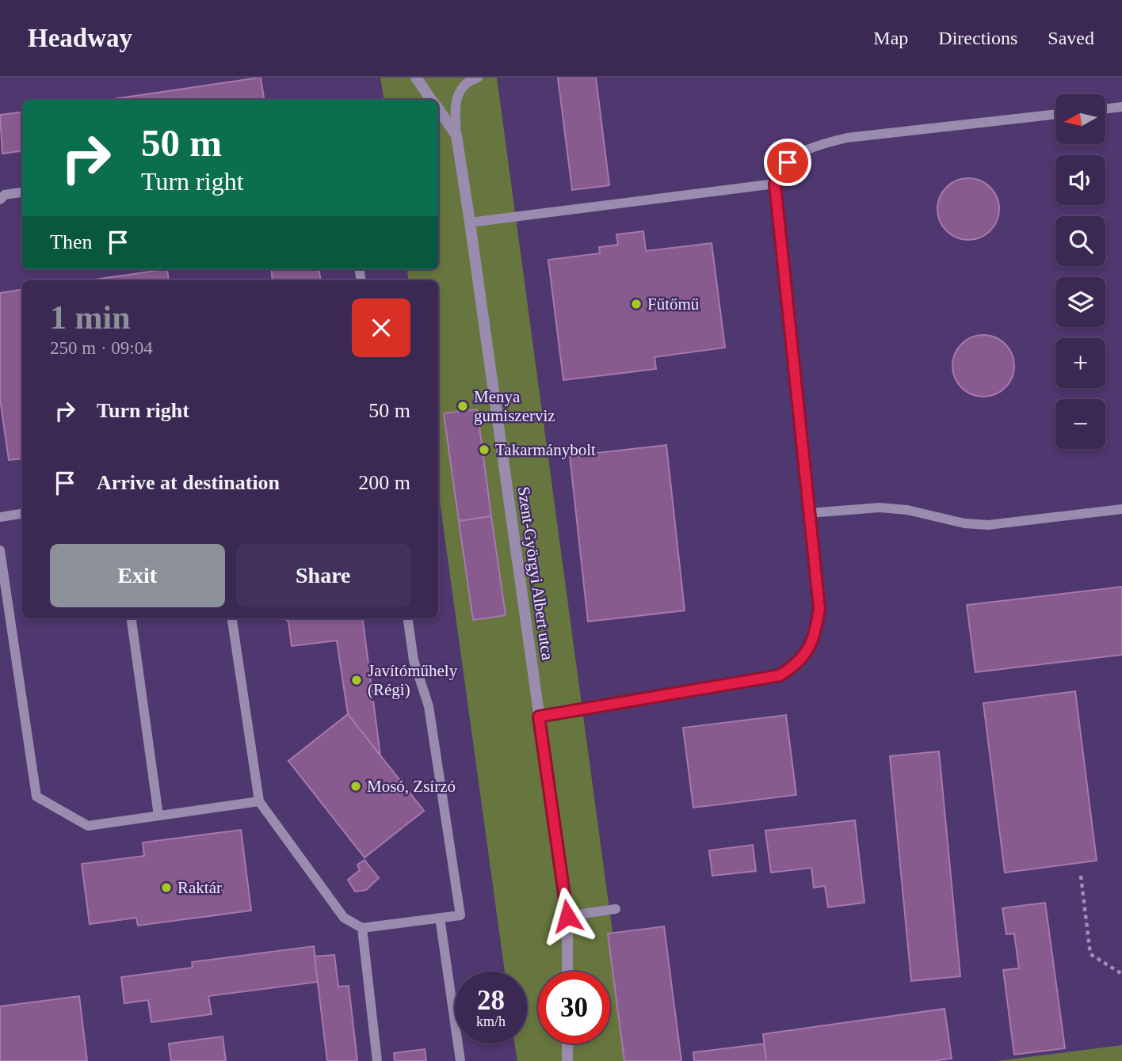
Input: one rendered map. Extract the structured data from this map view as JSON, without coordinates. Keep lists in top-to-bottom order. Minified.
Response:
{"streets":{"street":["Szent-Györgyi Albert utca"]},"places":["Fűtőmű","Menya gumiszerviz","Takarmánybolt","Javítóműhely (Régi)","Mosó, Zsírzó","Raktár"],"north":"left","page":{"header":"Headway","nav":["Map","Directions","Saved"],"map_buttons":["+","−"],"turn":["50 m","Turn right"],"then":"Then","heading":["1 min","250 m · 09:04"],"list":[{"name":"Turn right","value":"50 m"},{"name":"Arrive at destination","value":"200 m"}],"buttons":["Exit","Share"],"speed":"28 km/h","limit":"30"}}
